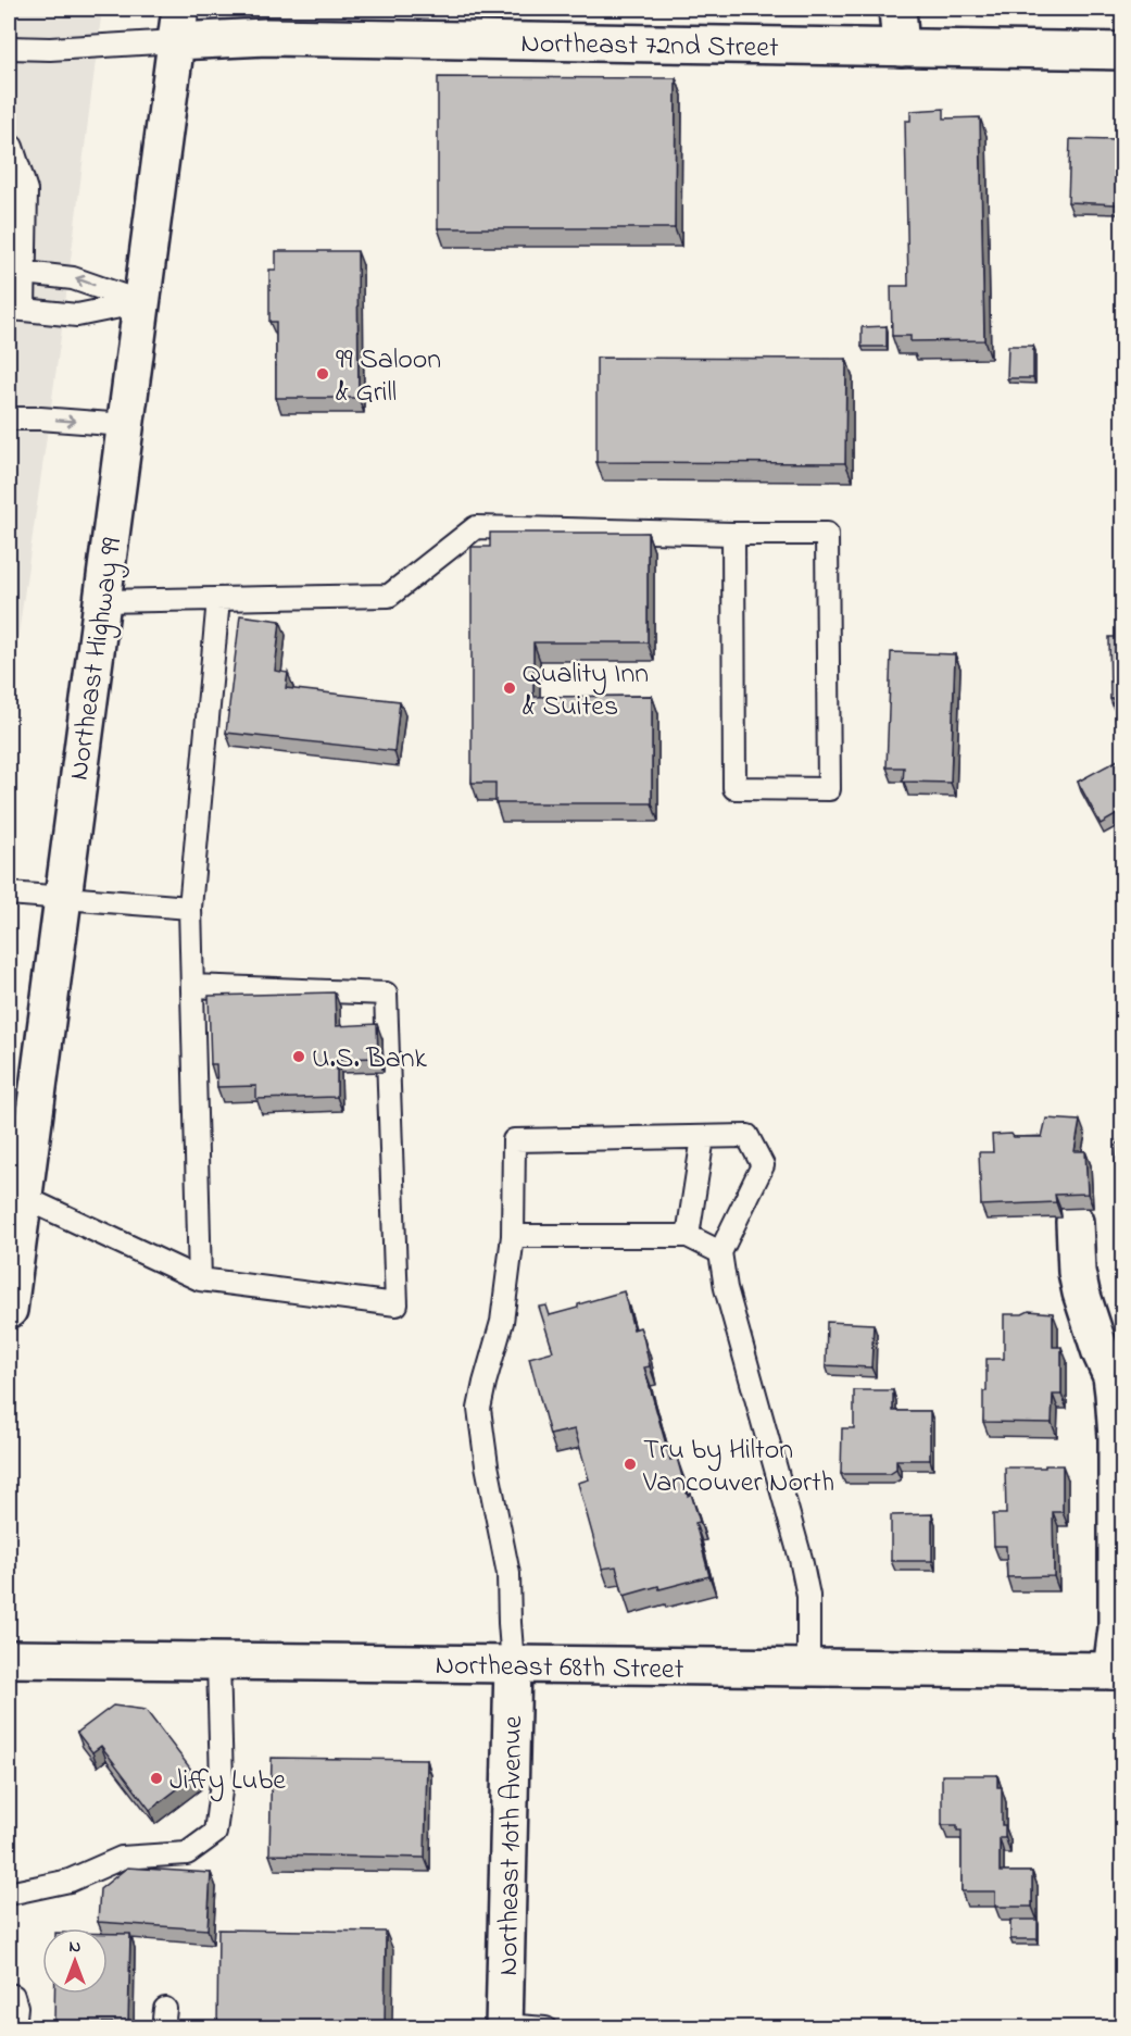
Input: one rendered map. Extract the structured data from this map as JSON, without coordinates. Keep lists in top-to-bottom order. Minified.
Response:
{"streets":{"street":["Northeast 72nd Street","Northeast Highway 99","Northeast 68th Street","Northeast 10th Avenue"]},"crossings":[["Northeast 72nd Street","Northeast Highway 99"],["Northeast 68th Street","Northeast 10th Avenue"]],"places":["99 Saloon & Grill","Quality Inn & Suites","U.S. Bank","Tru by Hilton Vancouver North","Jiffy Lube"],"north":"top"}
